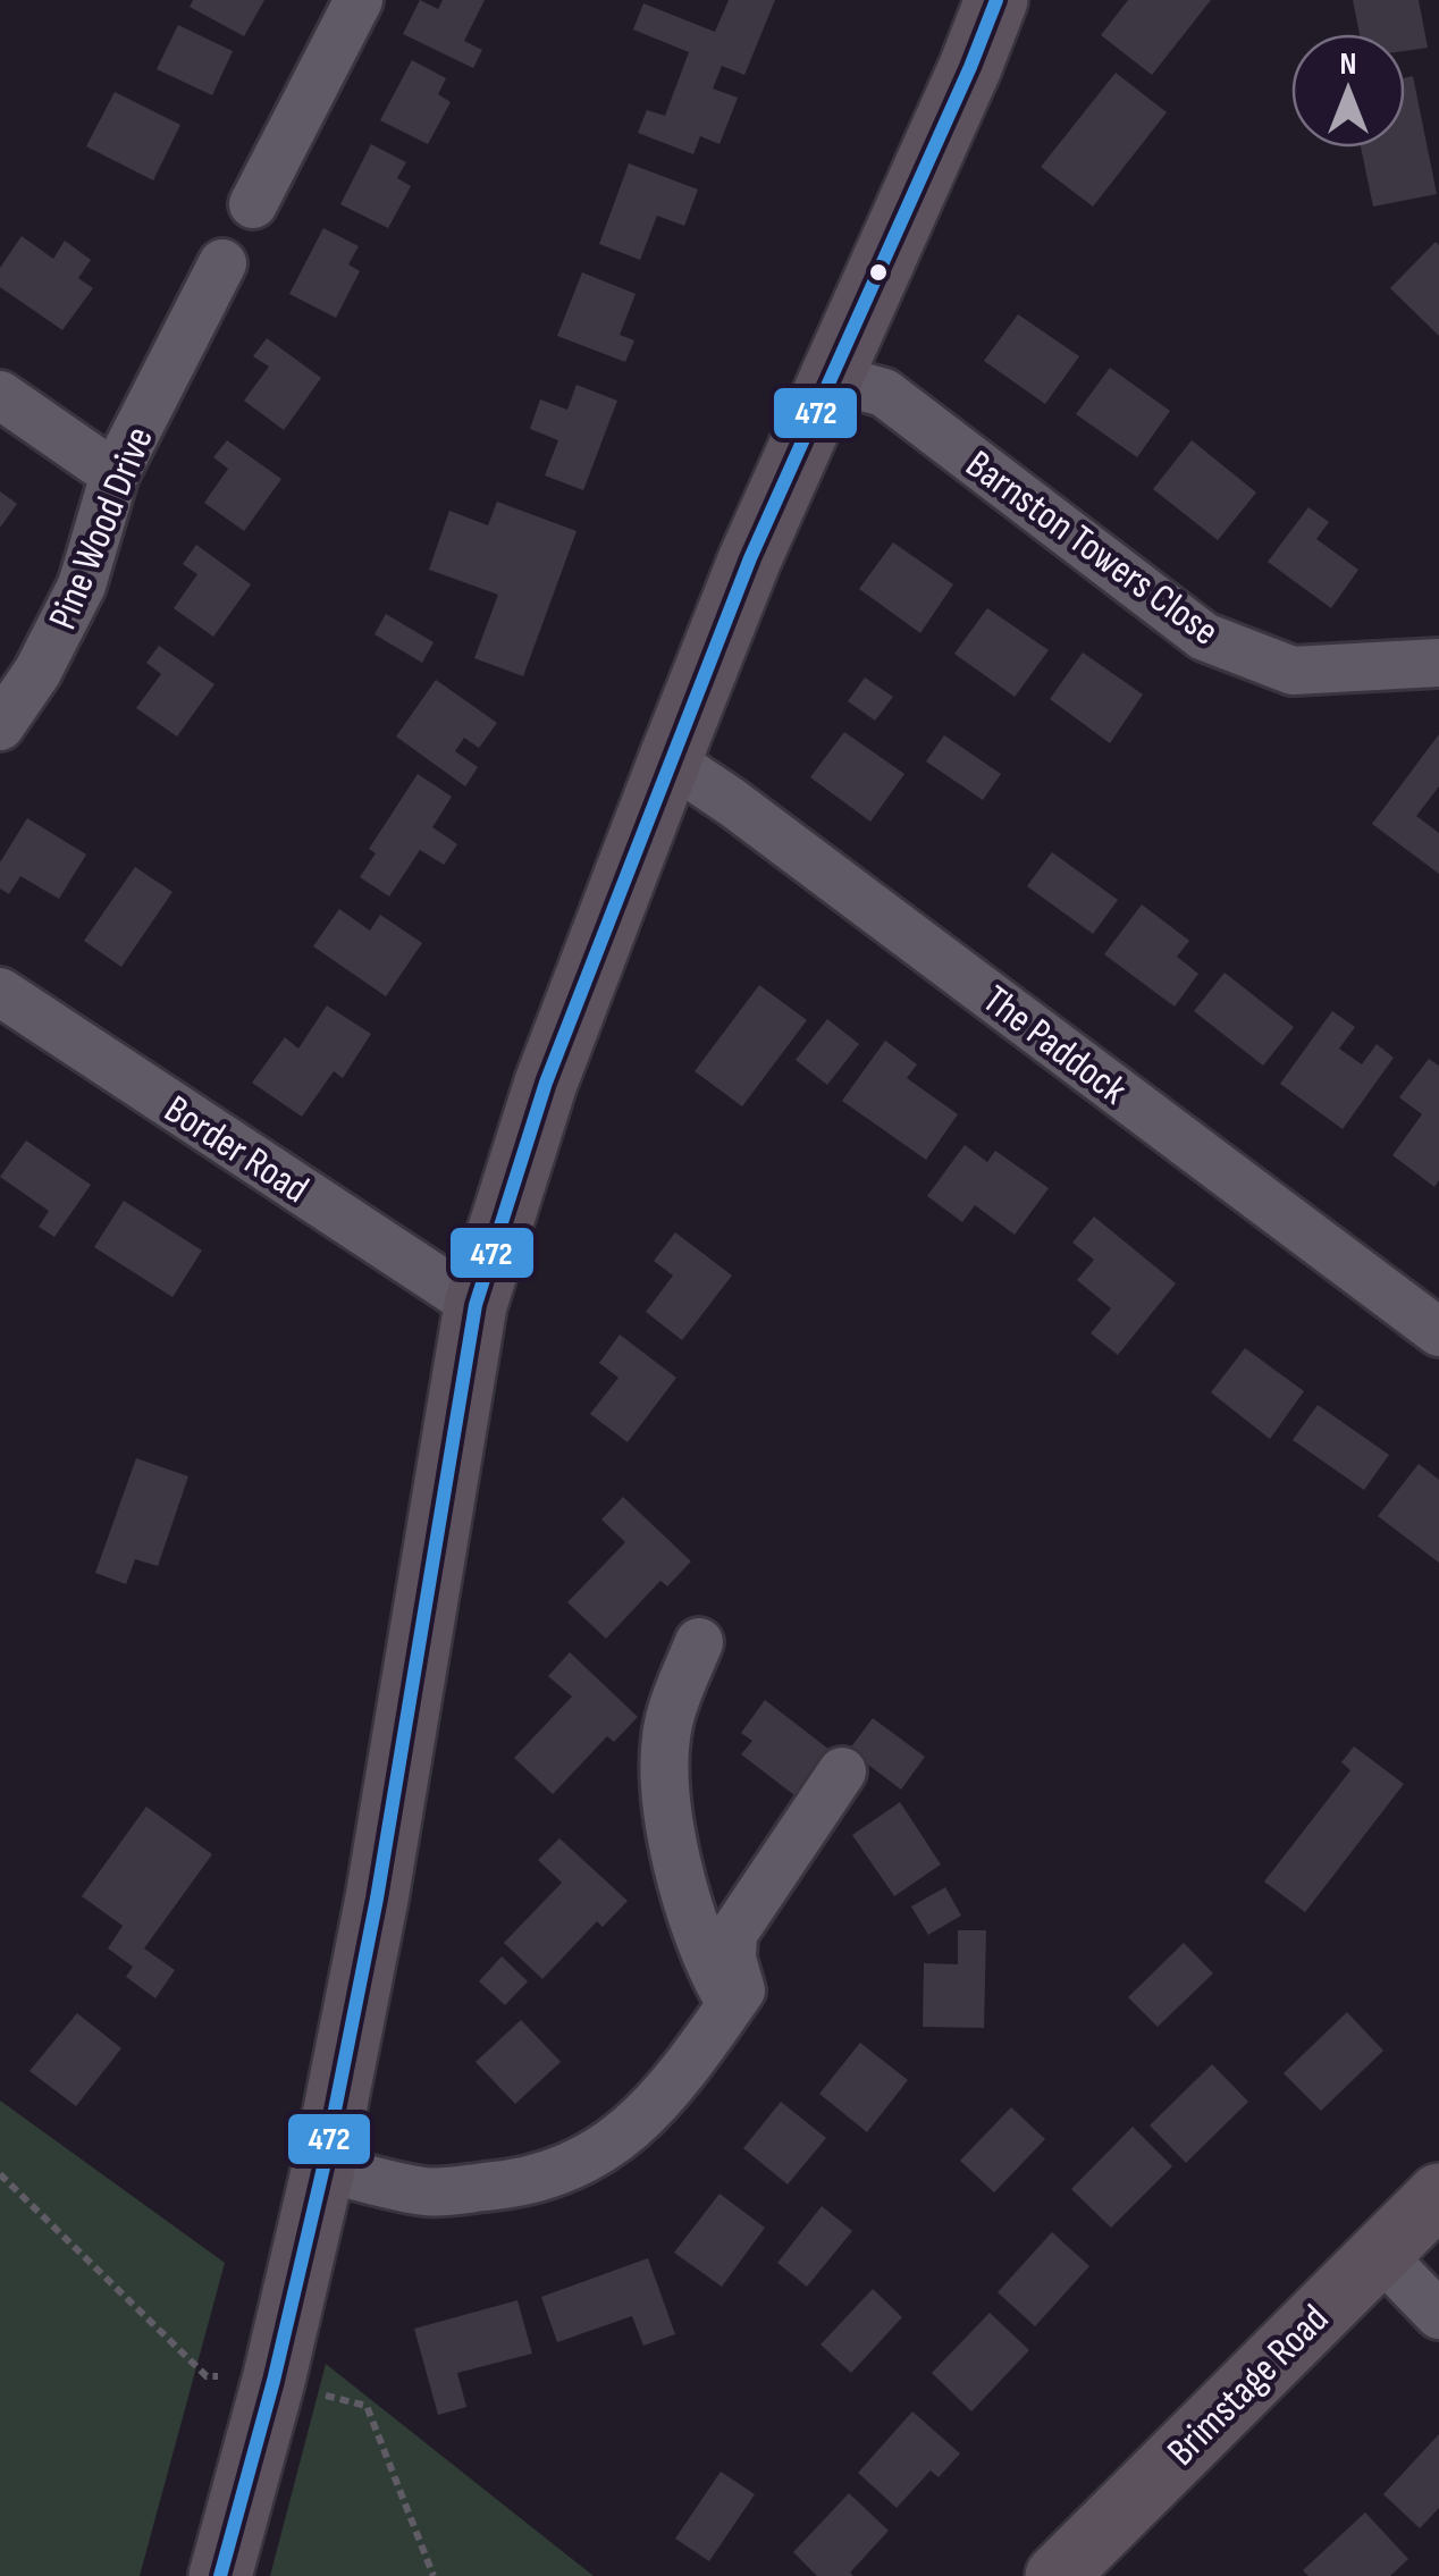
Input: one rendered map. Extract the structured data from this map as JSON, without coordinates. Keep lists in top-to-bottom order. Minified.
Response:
{"streets":{"main road":["Brimstage Road"],"street":["Pine Wood Drive","Barnston Towers Close","The Paddock","Border Road"]},"lines":["transit line 472"],"north":"top"}
